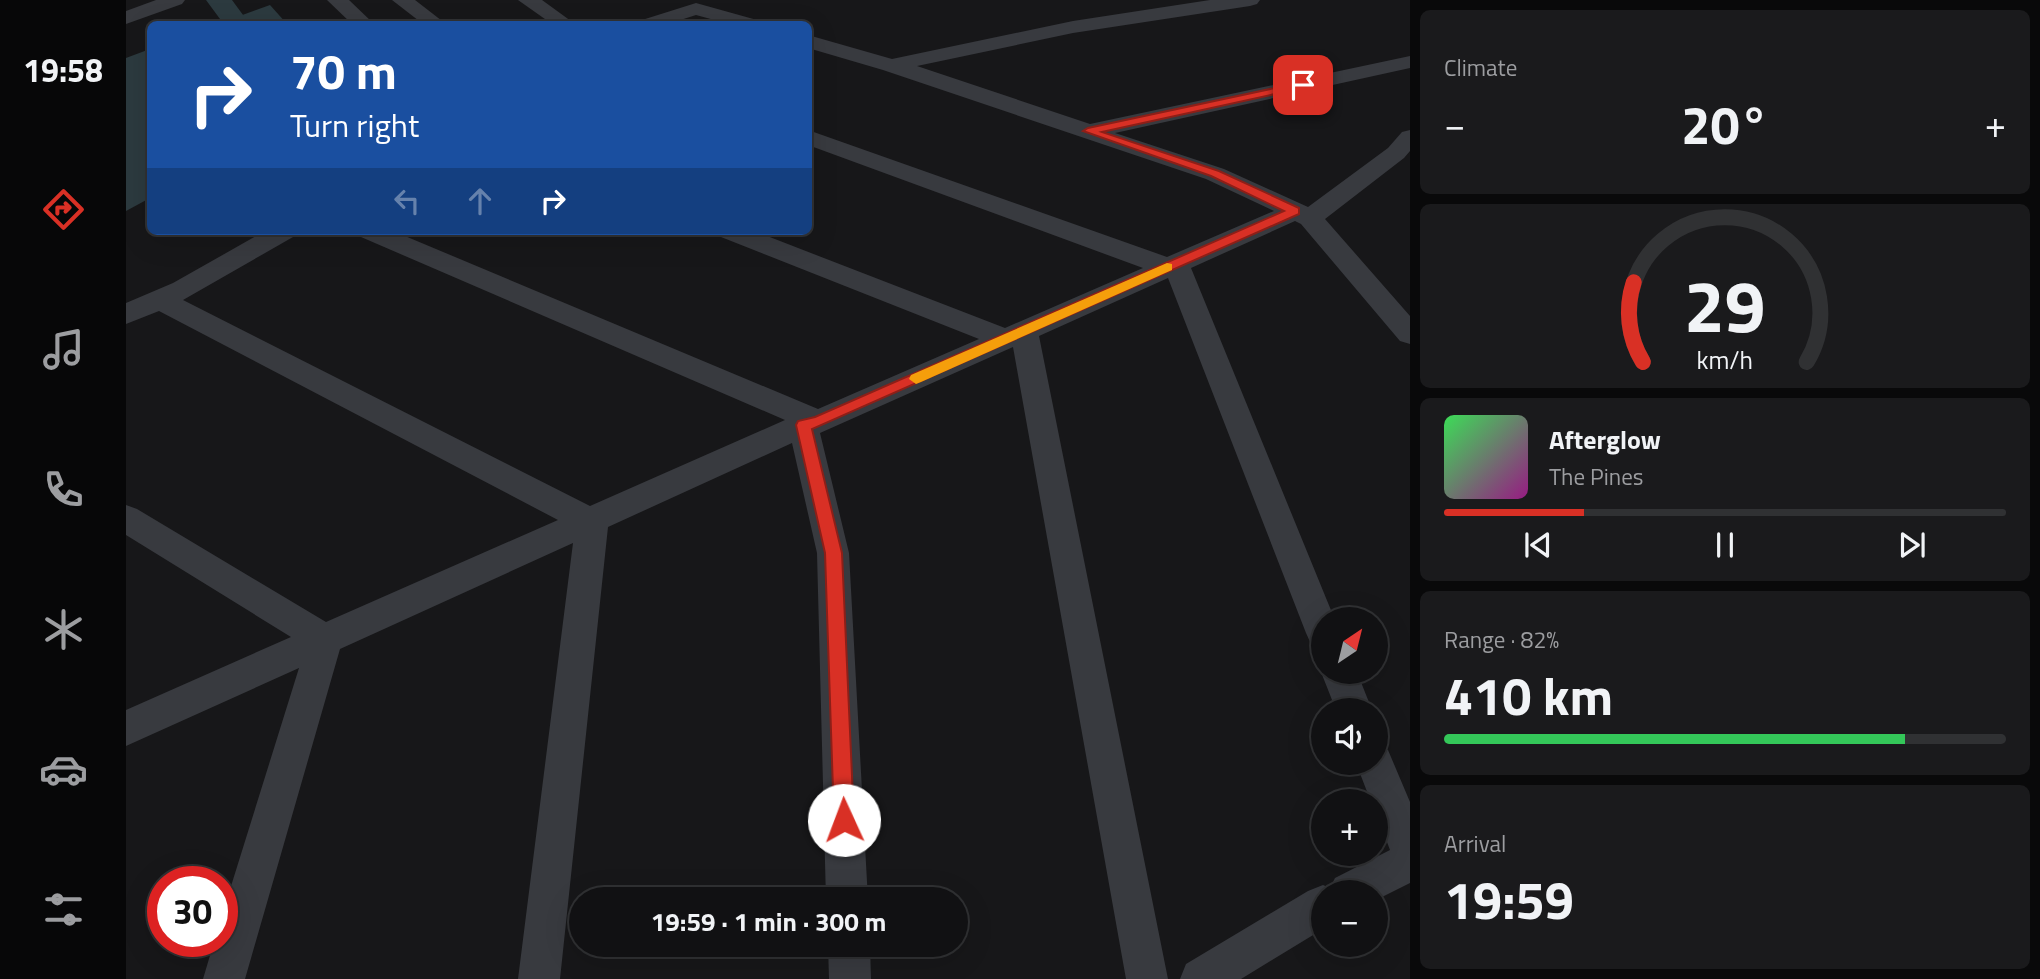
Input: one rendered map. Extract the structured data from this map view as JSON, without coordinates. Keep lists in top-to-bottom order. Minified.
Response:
{"north":"top right","page":{"tabs":"19:58","tile":["Climate",["Range · 82%","410 km"],["Arrival","19:59"]],"turn":["70 m","Turn right"],"heat":["−","20°","+"],"song":["Afterglow","The Pines"],"map_buttons":["+","−"],"limit":"30","trip":"19:59 · 1 min · 300 m","gauge":["29","km/h"]}}
